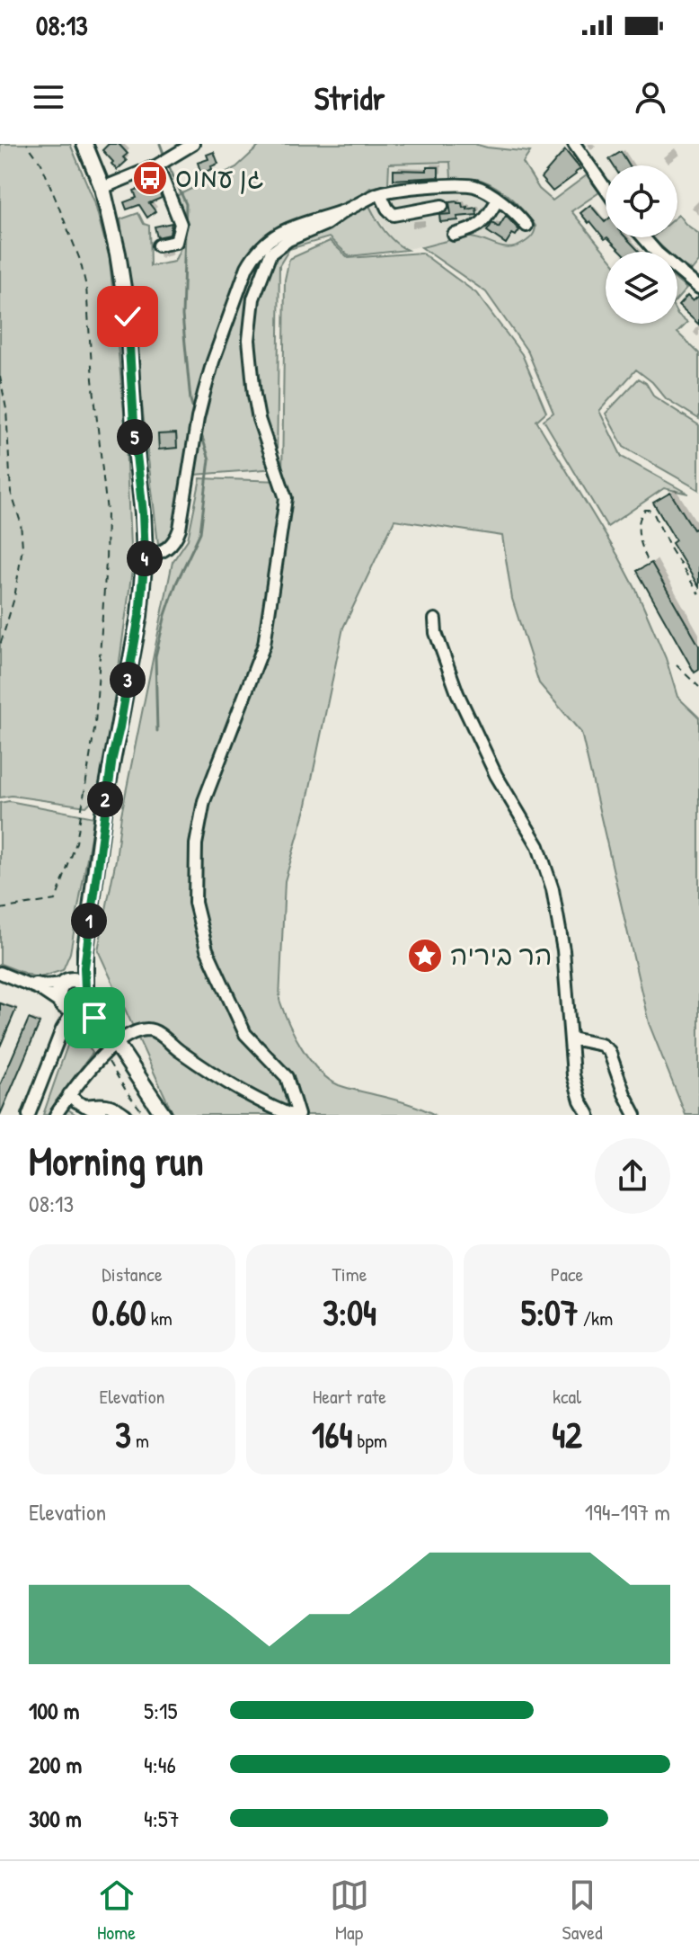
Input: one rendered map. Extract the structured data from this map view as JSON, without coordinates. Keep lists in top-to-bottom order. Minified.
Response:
{"places":{"bus stop":["גן עמוס"],"place":["הר ביריה"]},"page":{"status":"08:13","header":"Stridr","pins":["5","4","3","2","1"],"heading":["Morning run","08:13"],"stats":[["Distance","0.60 km"],["Time","3:04"],["Pace","5:07 /km"],["Elevation","3 m"],["Heart rate","164 bpm"],["kcal","42"]],"chart":["Elevation","194–197 m"],"list":[{"name":"100 m","note":"5:15"},{"name":"200 m","note":"4:46"},{"name":"300 m","note":"4:57"}],"tabs":["Home","Map","Saved"]}}
